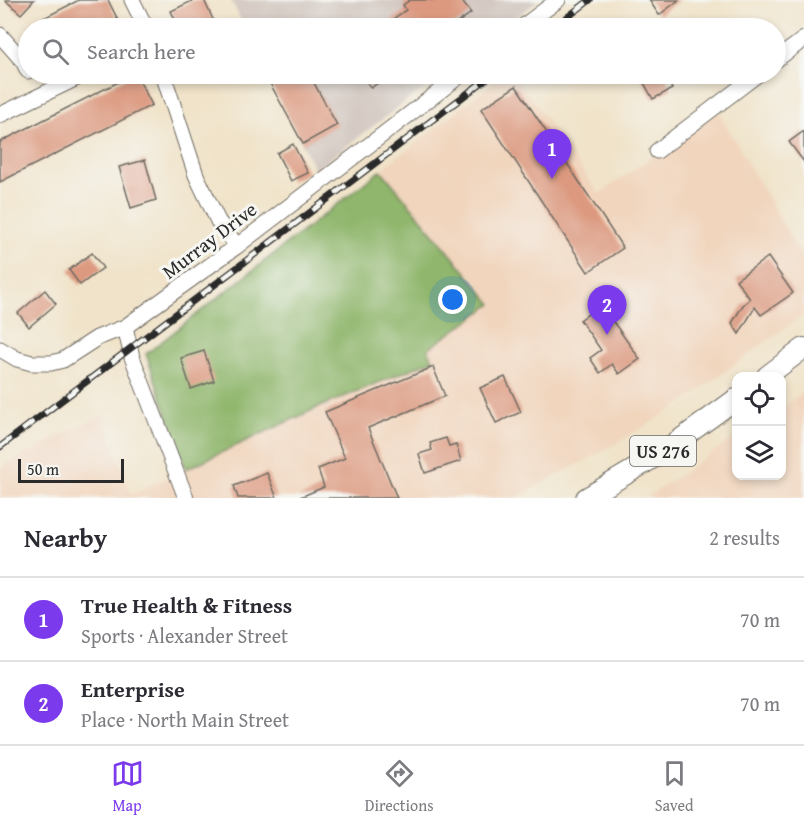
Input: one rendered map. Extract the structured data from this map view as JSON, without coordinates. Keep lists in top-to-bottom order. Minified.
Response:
{"streets":{"main road":["US 276"],"street":["Murray Drive"]},"scale_bar":"50 m","page":{"search":"Search here","pins":["1","2"],"scale":"50 m","heading":["Nearby","2 results"],"list":[{"mark":"1","name":"True Health & Fitness","note":"Sports · Alexander Street","value":"70 m"},{"mark":"2","name":"Enterprise","note":"Place · North Main Street","value":"70 m"}],"nav":["Map","Directions","Saved"]}}
